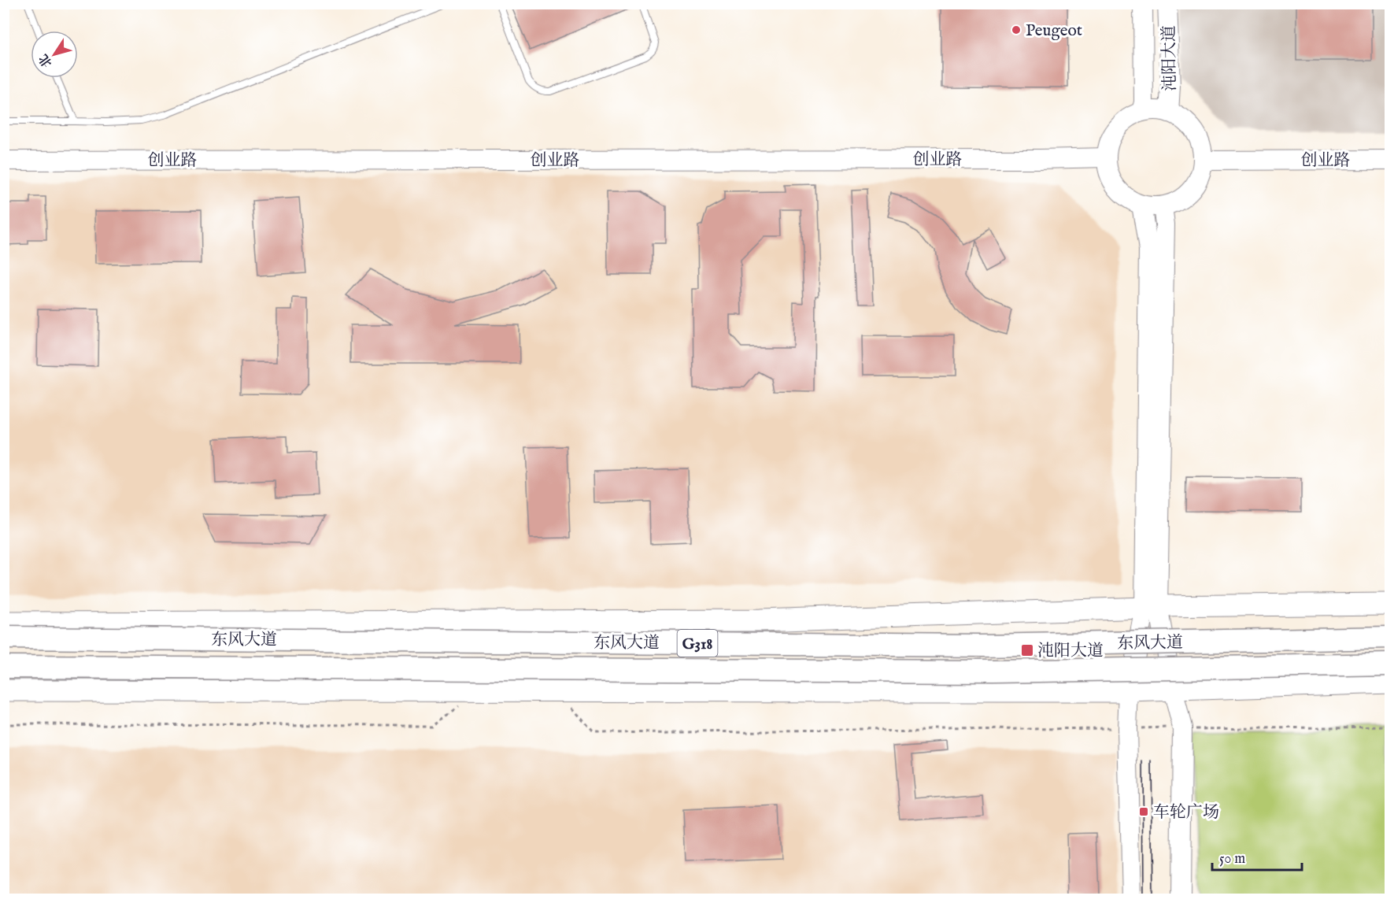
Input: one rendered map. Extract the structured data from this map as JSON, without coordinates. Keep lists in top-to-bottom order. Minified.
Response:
{"streets":{"highway":["东风大道","G318"],"main road":["沌阳大道","创业路"]},"crossings":[["沌阳大道","创业路"]],"places":{"other":["Peugeot"],"transit":["沌阳大道","车轮广场"]},"scale_bar":"50 m","north":"bottom left"}
